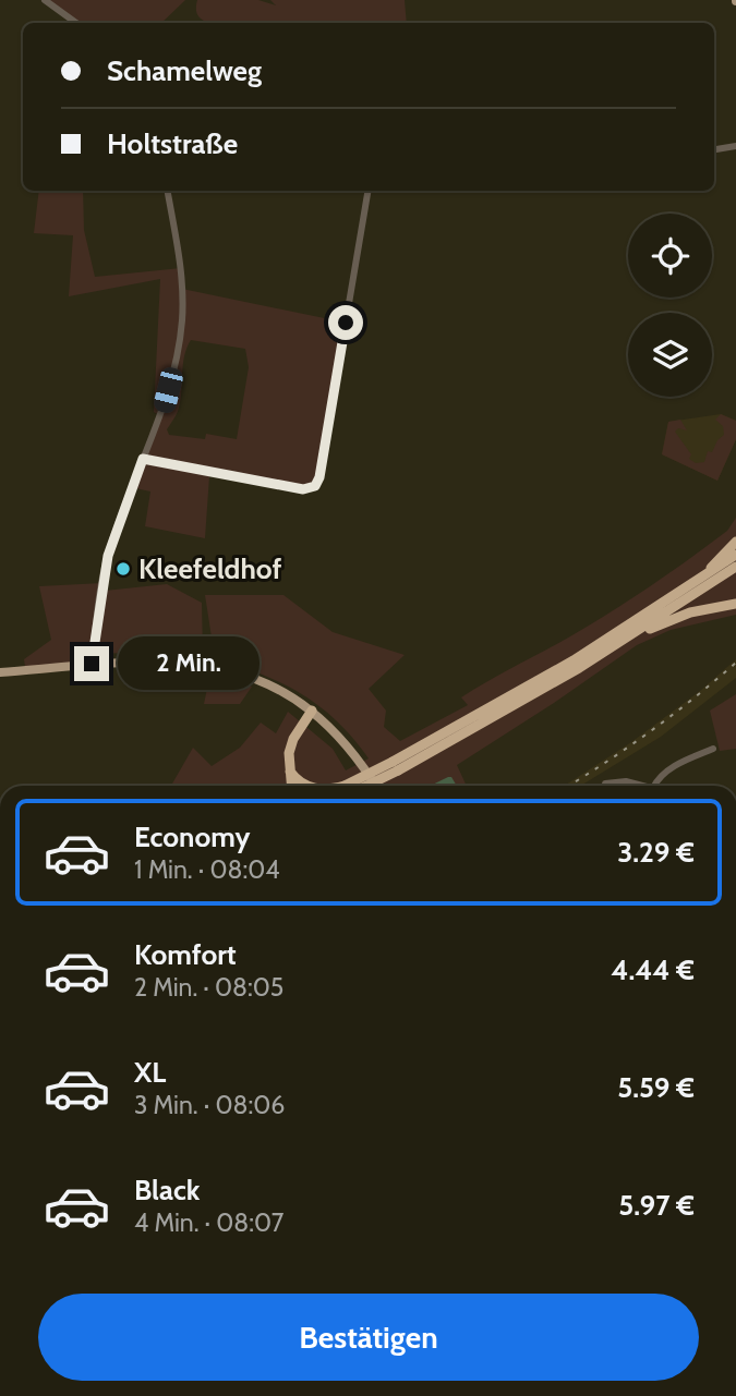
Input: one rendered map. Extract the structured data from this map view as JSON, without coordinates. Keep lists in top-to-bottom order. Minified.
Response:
{"places":["Kleefeldhof"],"page":{"banner":["Schamelweg","Holtstraße"],"bubble":"2 Min.","list":[{"name":"Economy","note":"1 Min. · 08:04","value":"3.29 €"},{"name":"Komfort","note":"2 Min. · 08:05","value":"4.44 €"},{"name":"XL","note":"3 Min. · 08:06","value":"5.59 €"},{"name":"Black","note":"4 Min. · 08:07","value":"5.97 €"}],"buttons":"Bestätigen"}}
